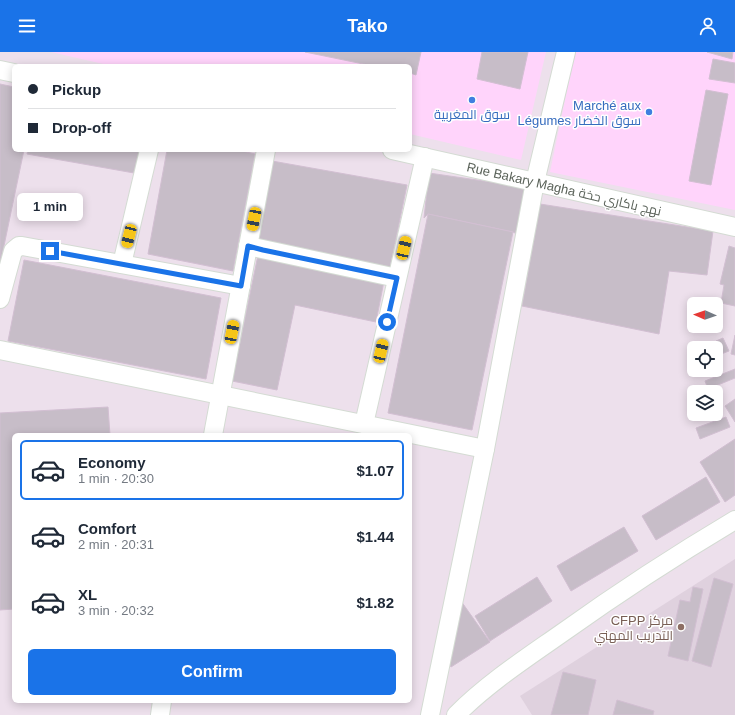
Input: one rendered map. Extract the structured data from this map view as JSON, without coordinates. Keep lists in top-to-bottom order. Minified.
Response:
{"streets":{"street":["Rue Bakary Magha نهج باكاري حخة"]},"places":["سوق المغربية","Marché aux Légumes سوق الخضار","CFPP مركز التدريب المهني"],"north":"left","page":{"header":"Tako","banner":["Pickup","Drop-off"],"bubble":"1 min","list":[{"name":"Economy","note":"1 min · 20:30","value":"$1.07"},{"name":"Comfort","note":"2 min · 20:31","value":"$1.44"},{"name":"XL","note":"3 min · 20:32","value":"$1.82"}],"buttons":"Confirm"}}
